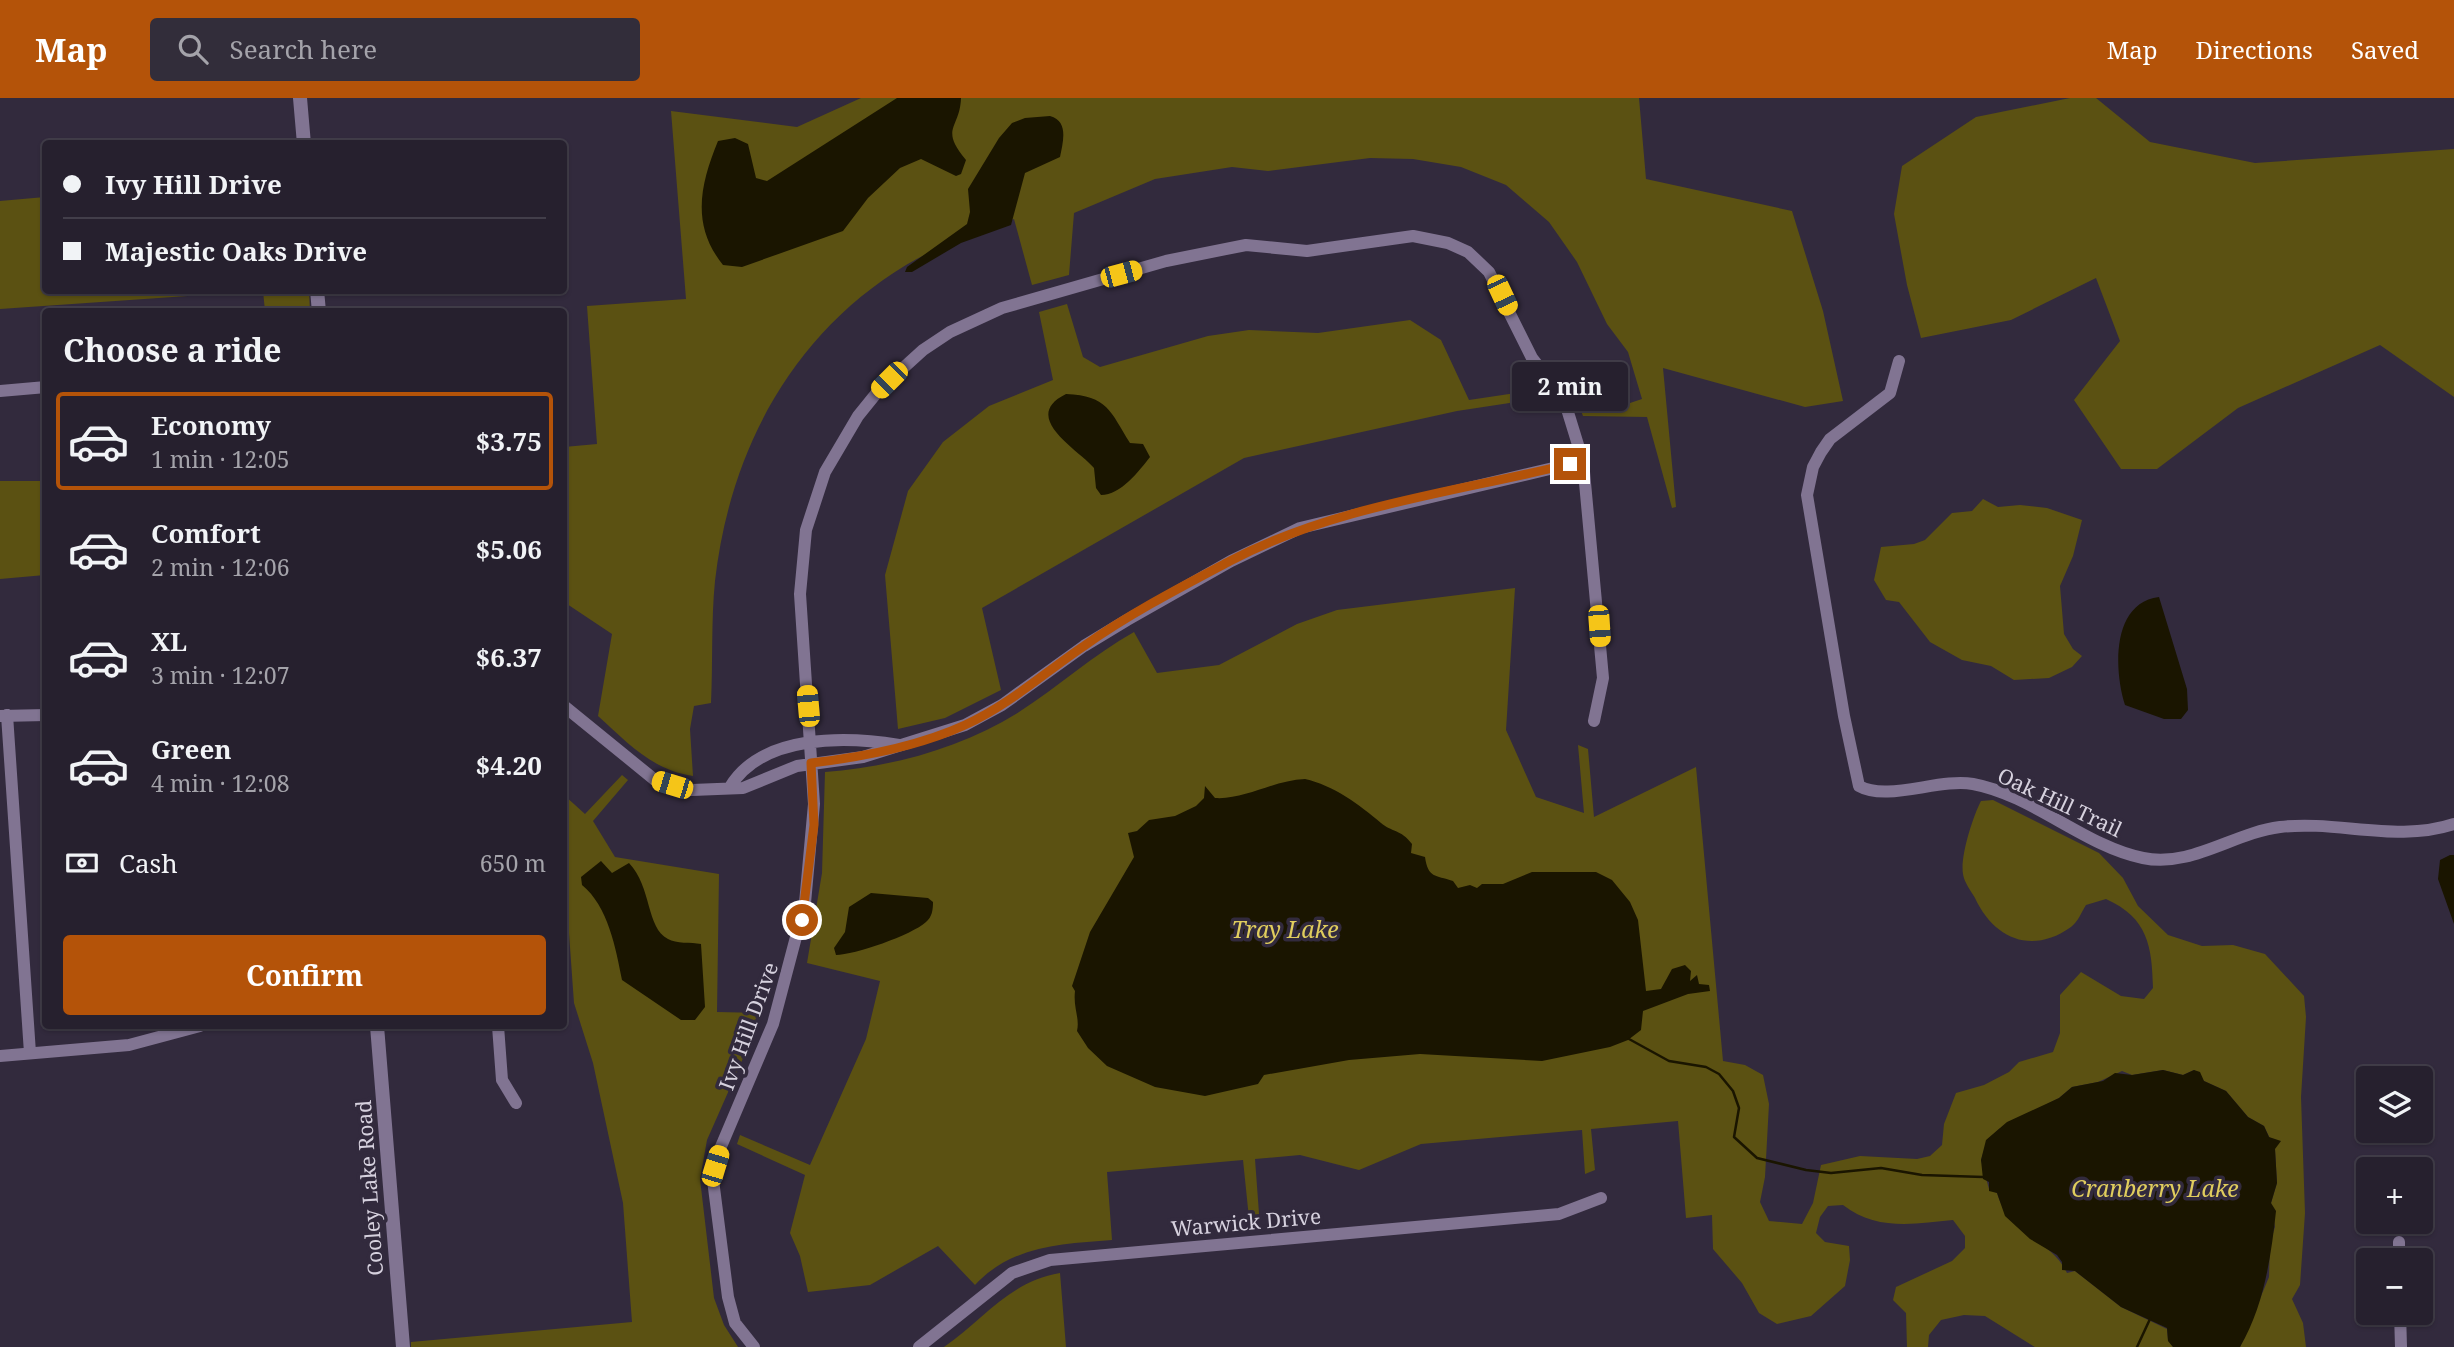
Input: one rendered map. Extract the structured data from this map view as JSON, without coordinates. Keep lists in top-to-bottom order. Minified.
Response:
{"streets":{"street":["Oak Hill Trail","Ivy Hill Drive","Cooley Lake Road","Warwick Drive"]},"water":["Tray Lake","Cranberry Lake"],"page":{"header":"Map","search":"Search here","nav":["Map","Directions","Saved"],"banner":["Ivy Hill Drive","Majestic Oaks Drive"],"heading":"Choose a ride","bubble":"2 min","list":[{"name":"Economy","note":"1 min · 12:05","value":"$3.75"},{"name":"Comfort","note":"2 min · 12:06","value":"$5.06"},{"name":"XL","note":"3 min · 12:07","value":"$6.37"},{"name":"Green","note":"4 min · 12:08","value":"$4.20"}],"pay":["Cash","650 m"],"buttons":"Confirm","map_buttons":["+","−"]}}
